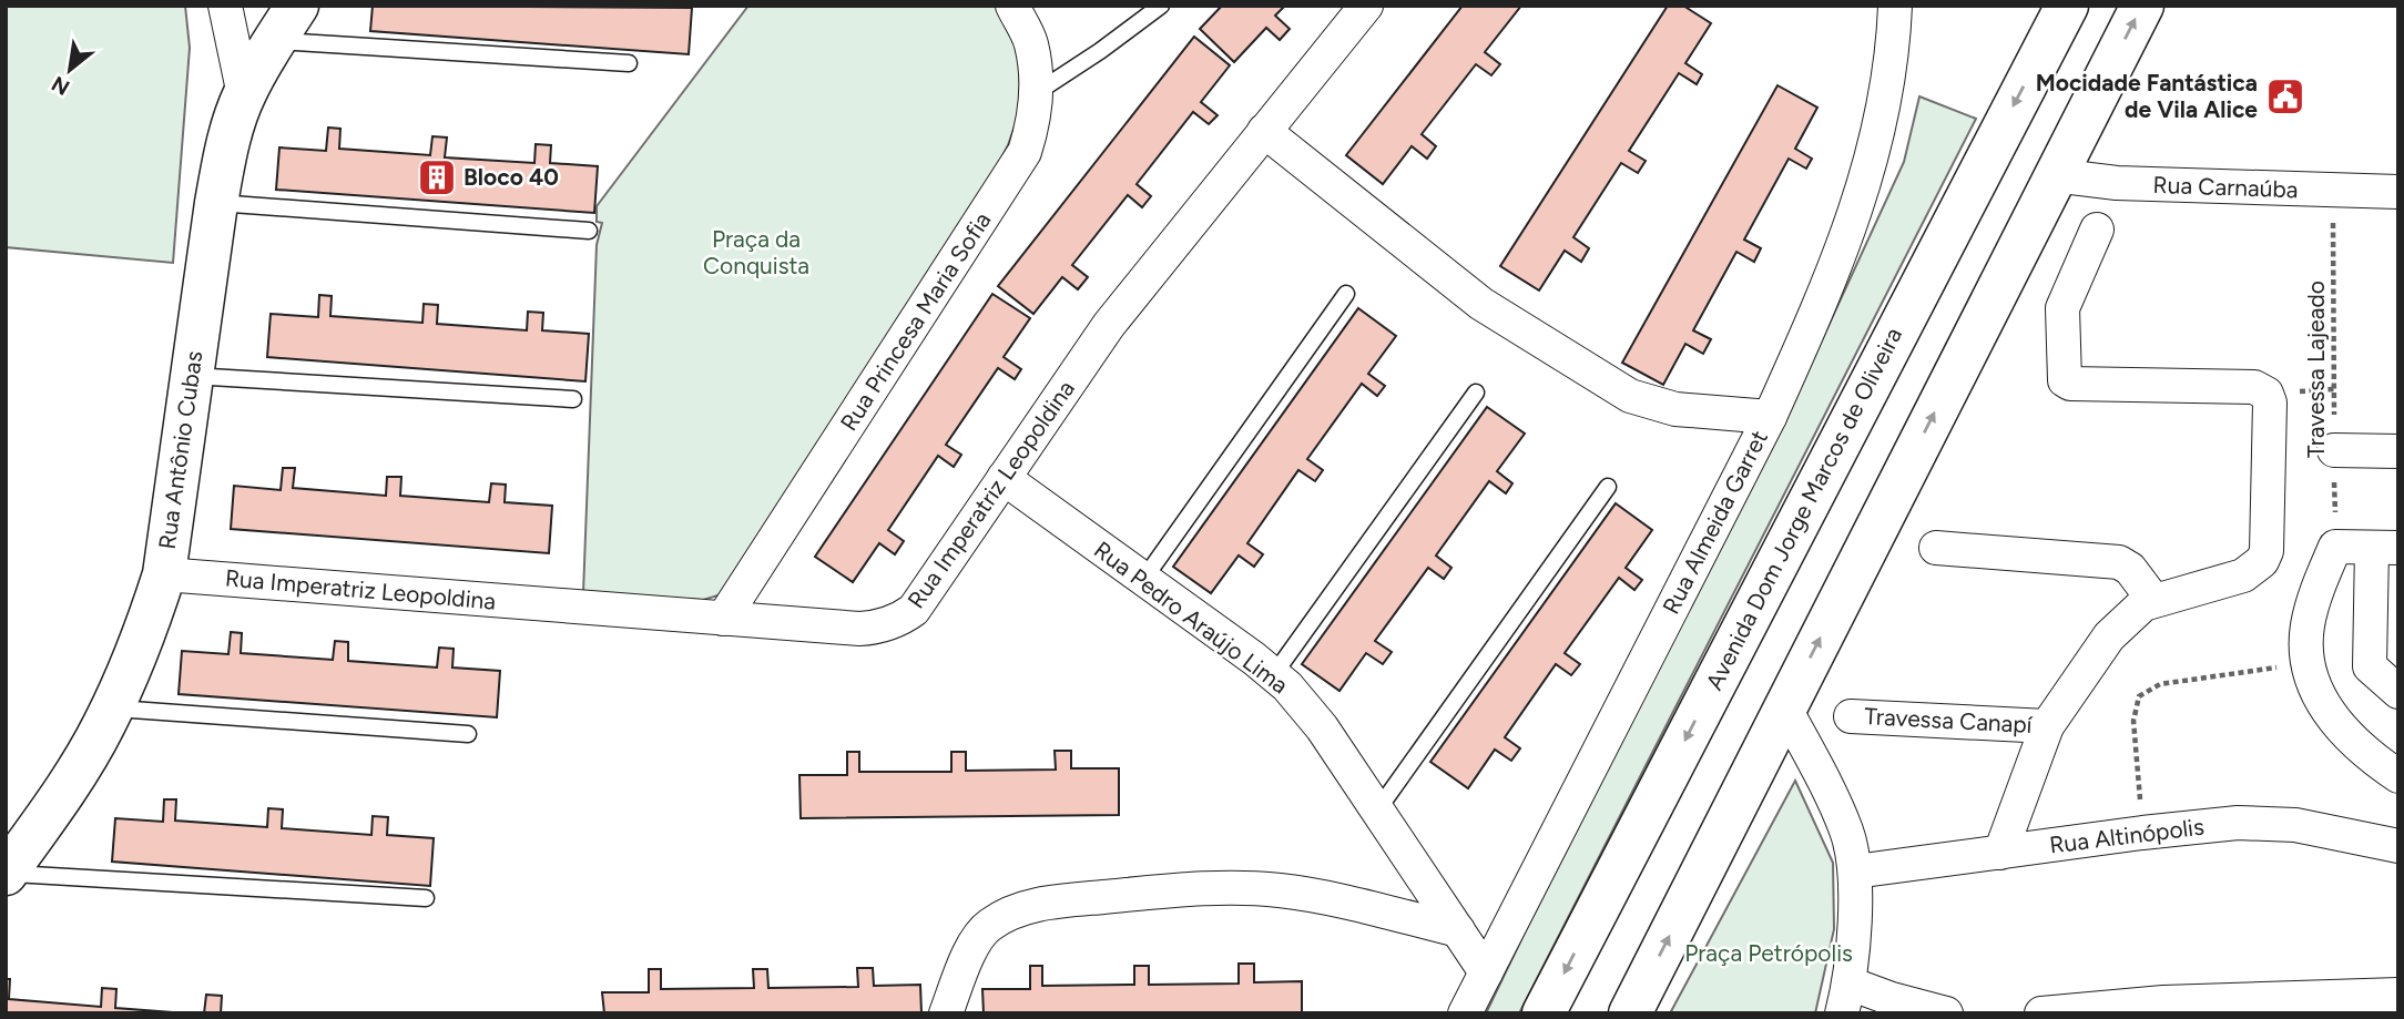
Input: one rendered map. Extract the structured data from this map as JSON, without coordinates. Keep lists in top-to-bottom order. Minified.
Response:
{"streets":{"main road":["Rua Antônio Cubas","Avenida Dom Jorge Marcos de Oliveira"],"street":["Rua Carnaúba","Rua Princesa Maria Sofia","Rua Imperatriz Leopoldina","Rua Almeida Garret","Rua Pedro Araújo Lima","Travessa Canapí","Rua Altinópolis"],"path":["Travessa Lajeado"]},"crossings":[["Rua Carnaúba","Travessa Lajeado"],["Rua Princesa Maria Sofia","Rua Imperatriz Leopoldina"],["Rua Antônio Cubas","Rua Imperatriz Leopoldina"],["Rua Imperatriz Leopoldina","Rua Pedro Araújo Lima"],["Rua Almeida Garret","Rua Pedro Araújo Lima"]],"parks":["Praça da Conquista","Praça Petrópolis"],"places":{"public building":["Mocidade Fantástica de Vila Alice"],"building":["Bloco 40"]},"north":"bottom left"}
